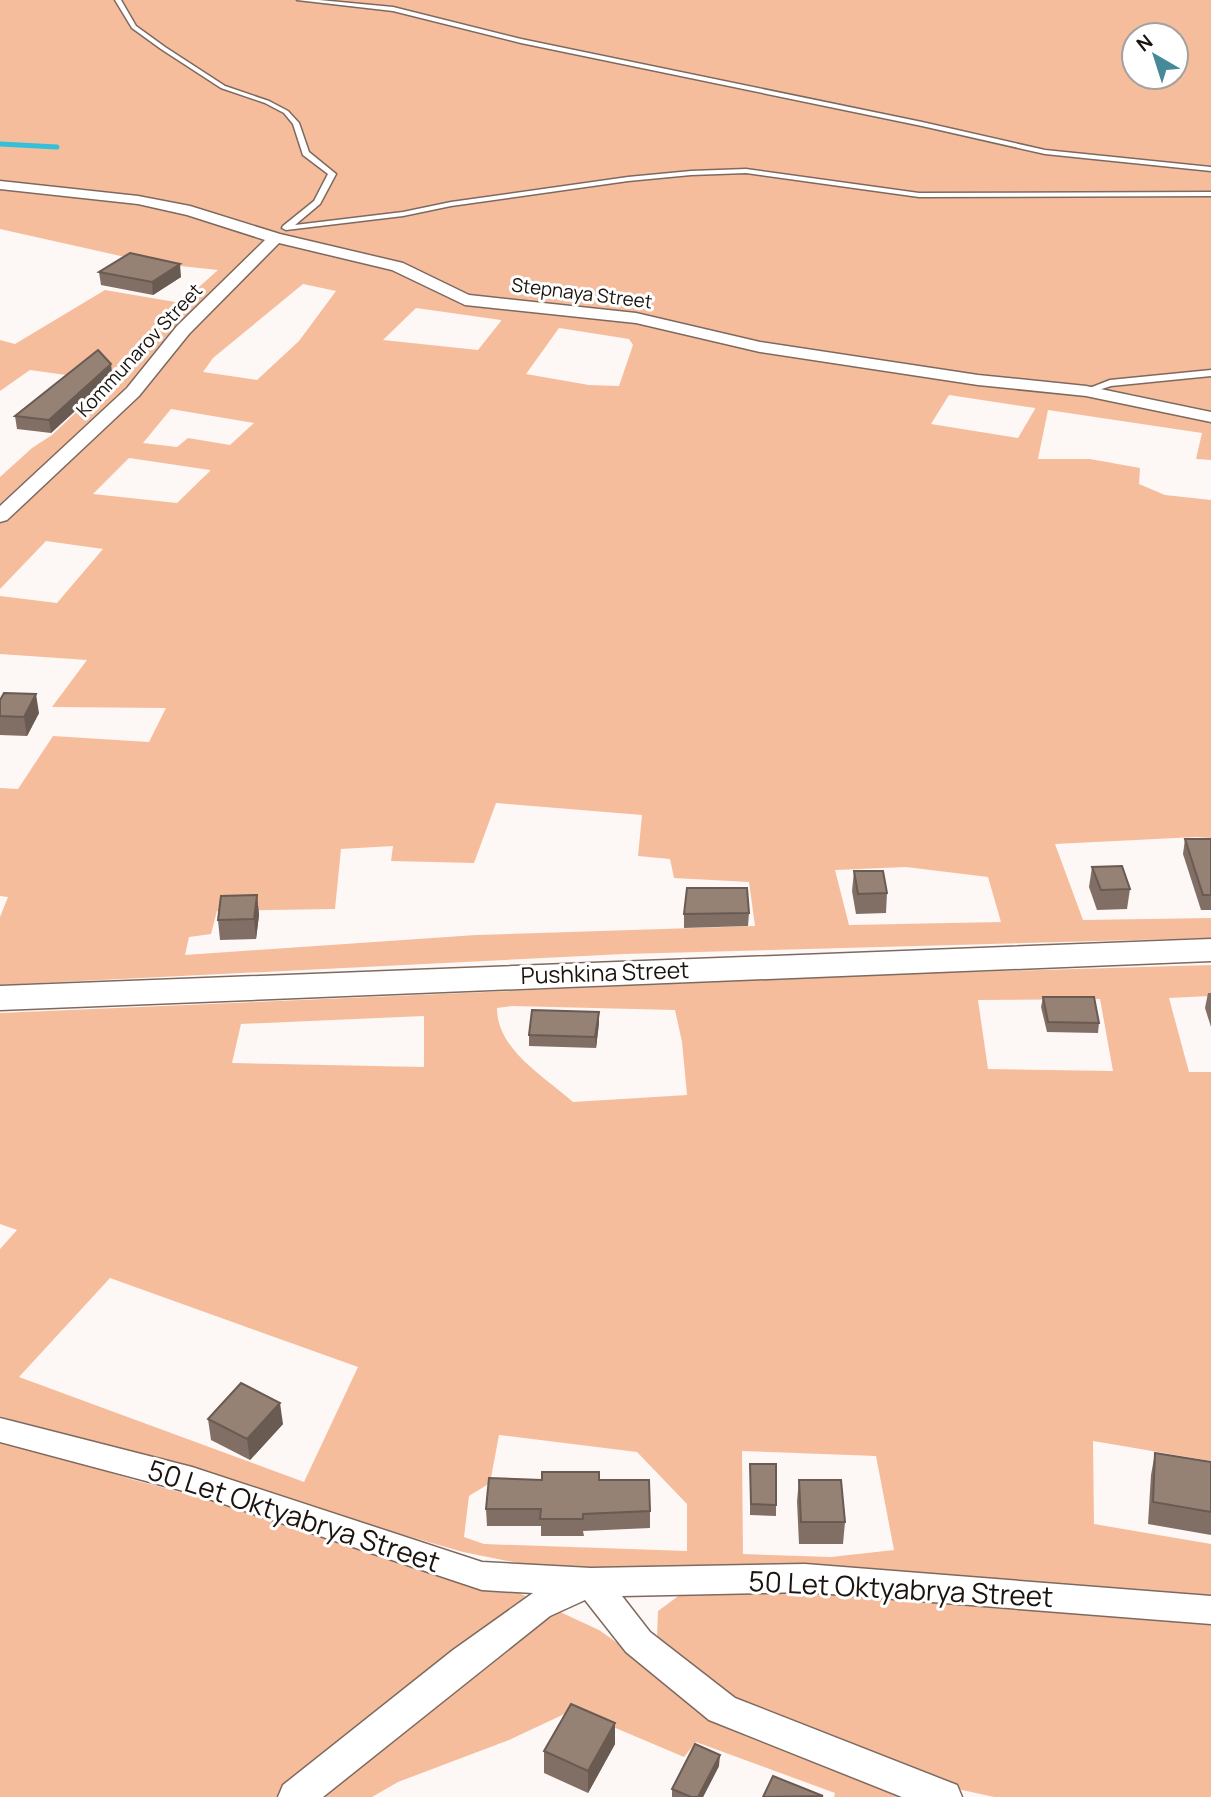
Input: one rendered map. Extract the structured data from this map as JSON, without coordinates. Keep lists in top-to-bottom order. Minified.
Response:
{"streets":{"street":["Stepnaya Street","Kommunarov Street","Pushkina Street","50 Let Oktyabrya Street"]},"crossings":[["Stepnaya Street","Kommunarov Street"]],"north":"top left"}
